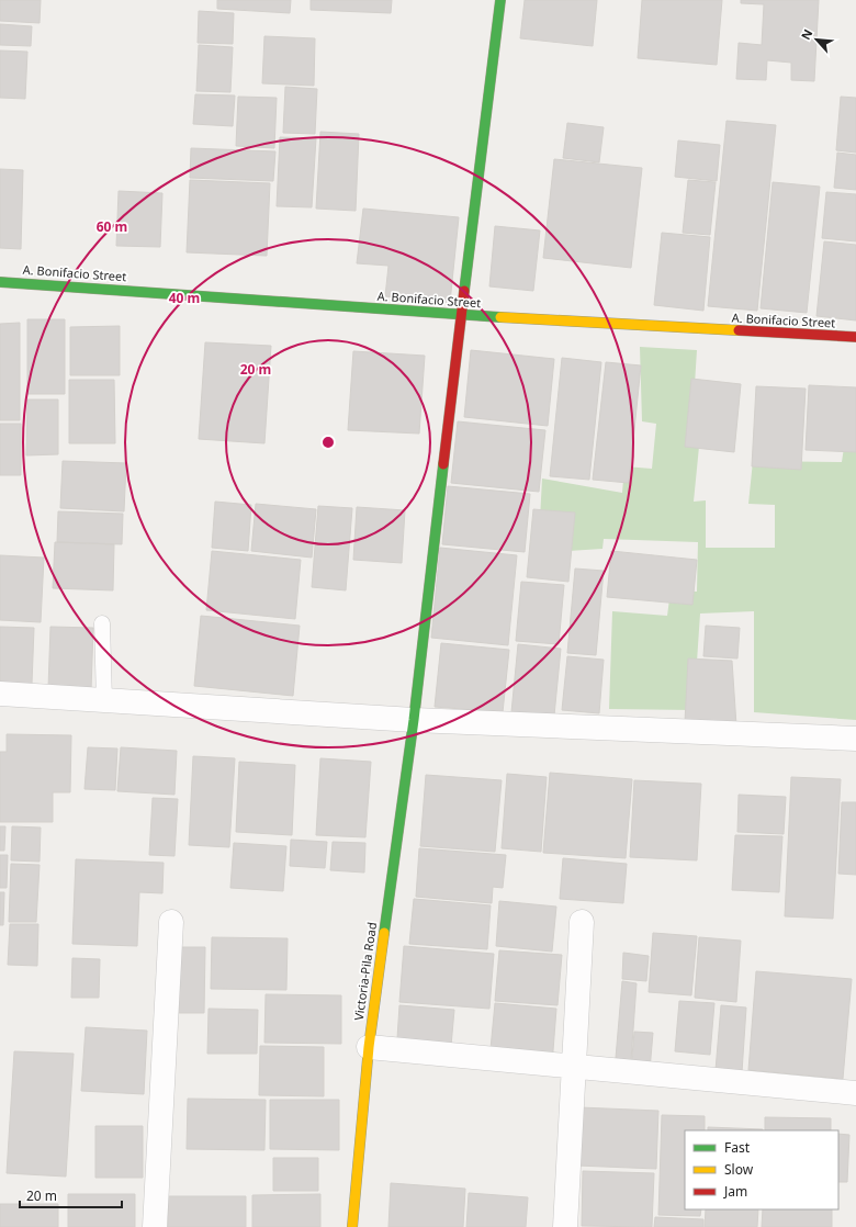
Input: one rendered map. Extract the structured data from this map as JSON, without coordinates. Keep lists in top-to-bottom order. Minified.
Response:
{"streets":{"main road":["A. Bonifacio Street","Victoria-Pila Road"]},"crossings":[["A. Bonifacio Street","Victoria-Pila Road"]],"legend":["Fast","Slow","Jam"],"scale_bar":"20 m","north":"top left","rings":["60 m","40 m","20 m"]}
